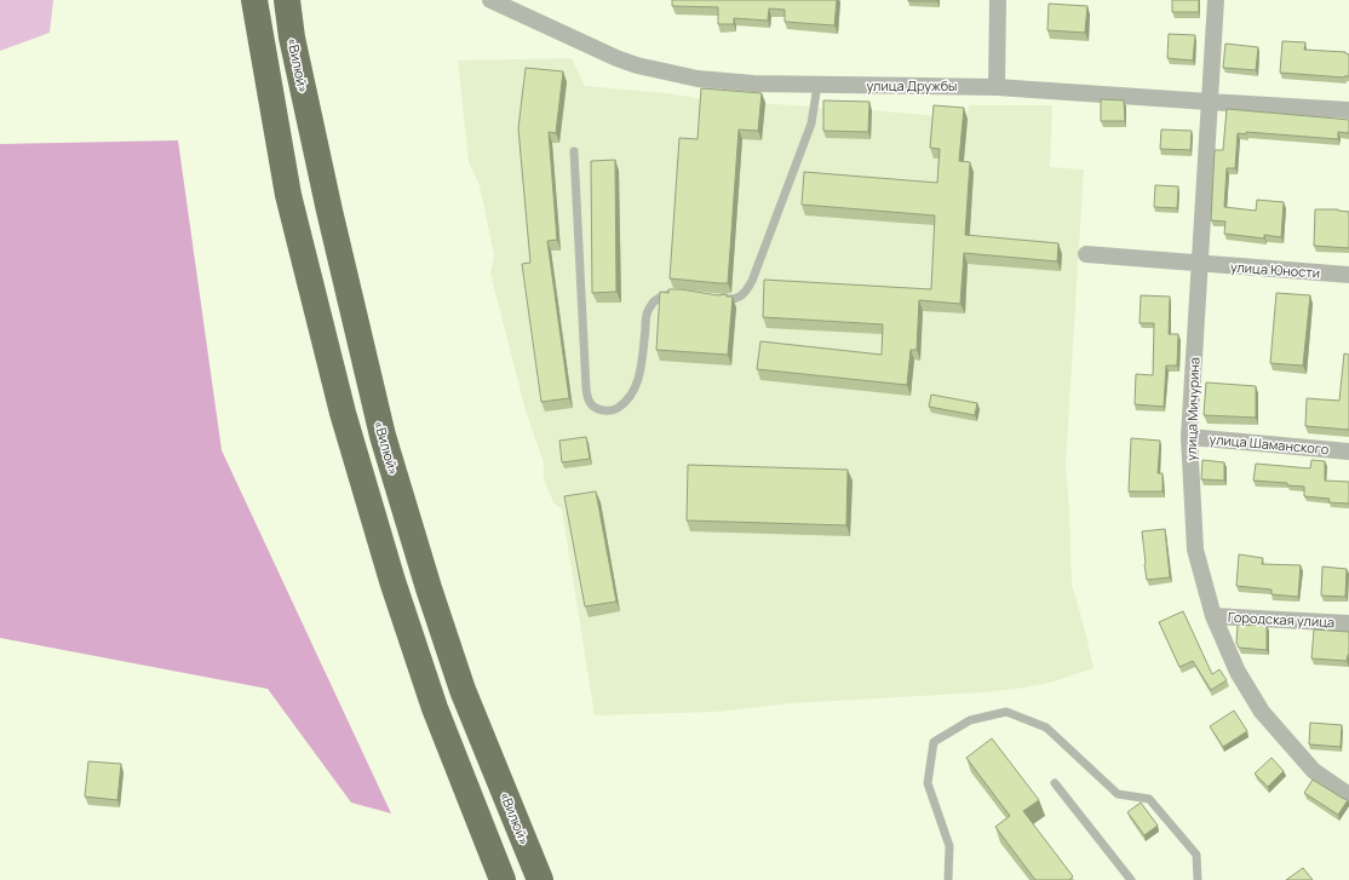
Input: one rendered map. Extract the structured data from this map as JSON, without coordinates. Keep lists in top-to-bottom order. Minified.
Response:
{"streets":{"highway":["«Вилюй»"],"street":["улица Дружбы","улица Юности","улица Мичурина","улица Шаманского","Городская улица"]},"crossings":[["улица Дружбы","улица Мичурина"],["улица Юности","улица Мичурина"],["улица Мичурина","улица Шаманского"],["улица Мичурина","Городская улица"]]}
